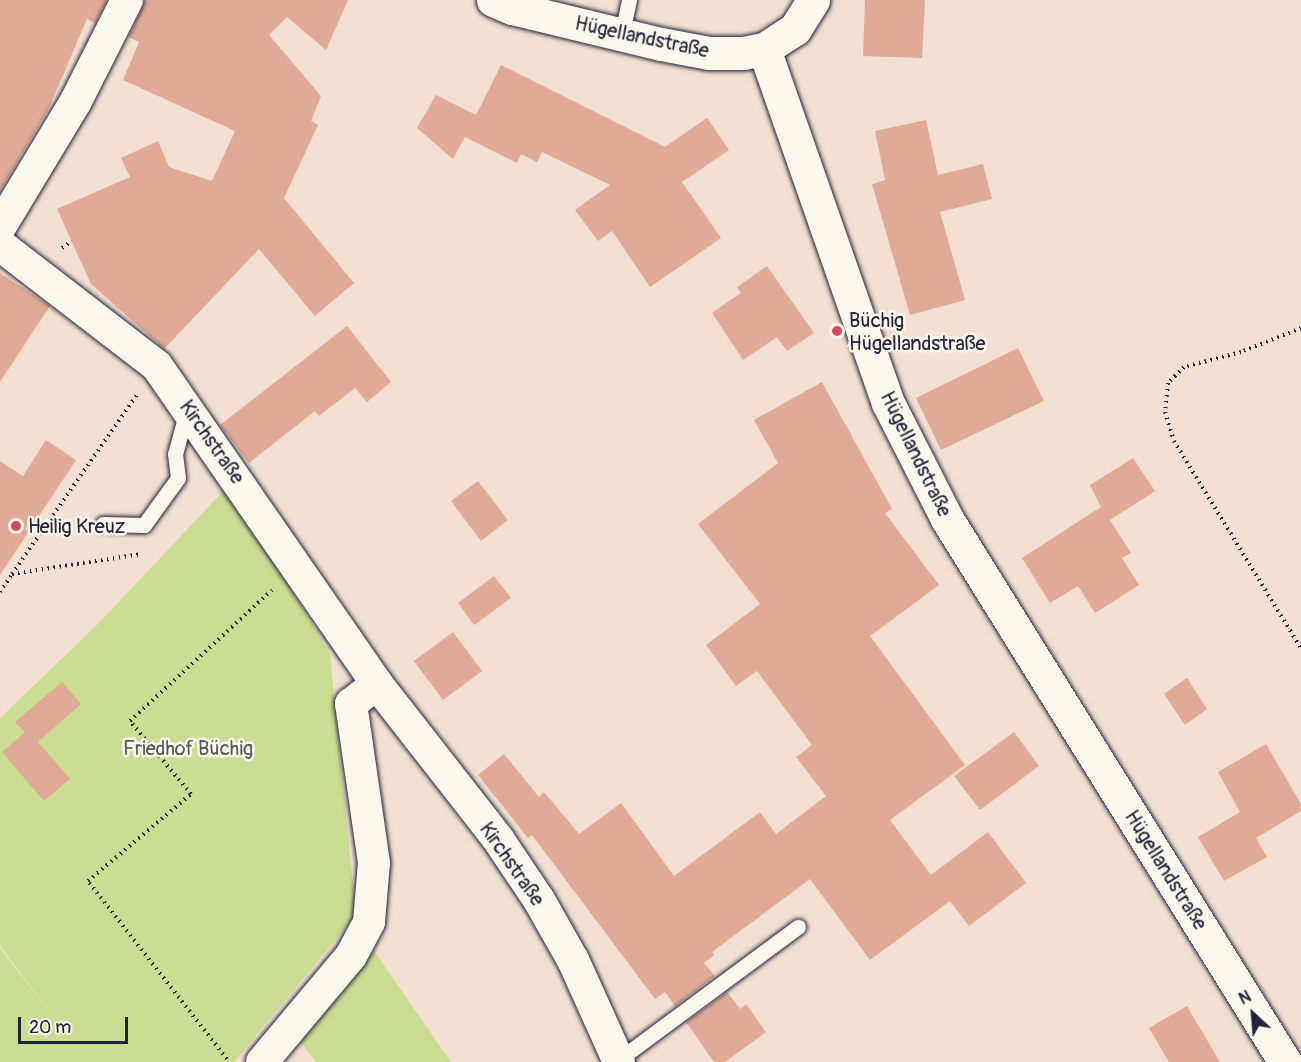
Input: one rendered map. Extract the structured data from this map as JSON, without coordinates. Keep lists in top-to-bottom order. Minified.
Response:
{"streets":{"street":["Hügellandstraße","Kirchstraße"]},"parks":["Friedhof Büchig"],"places":["Büchig Hügellandstraße","Heilig Kreuz"],"scale_bar":"20 m","north":"top left"}
